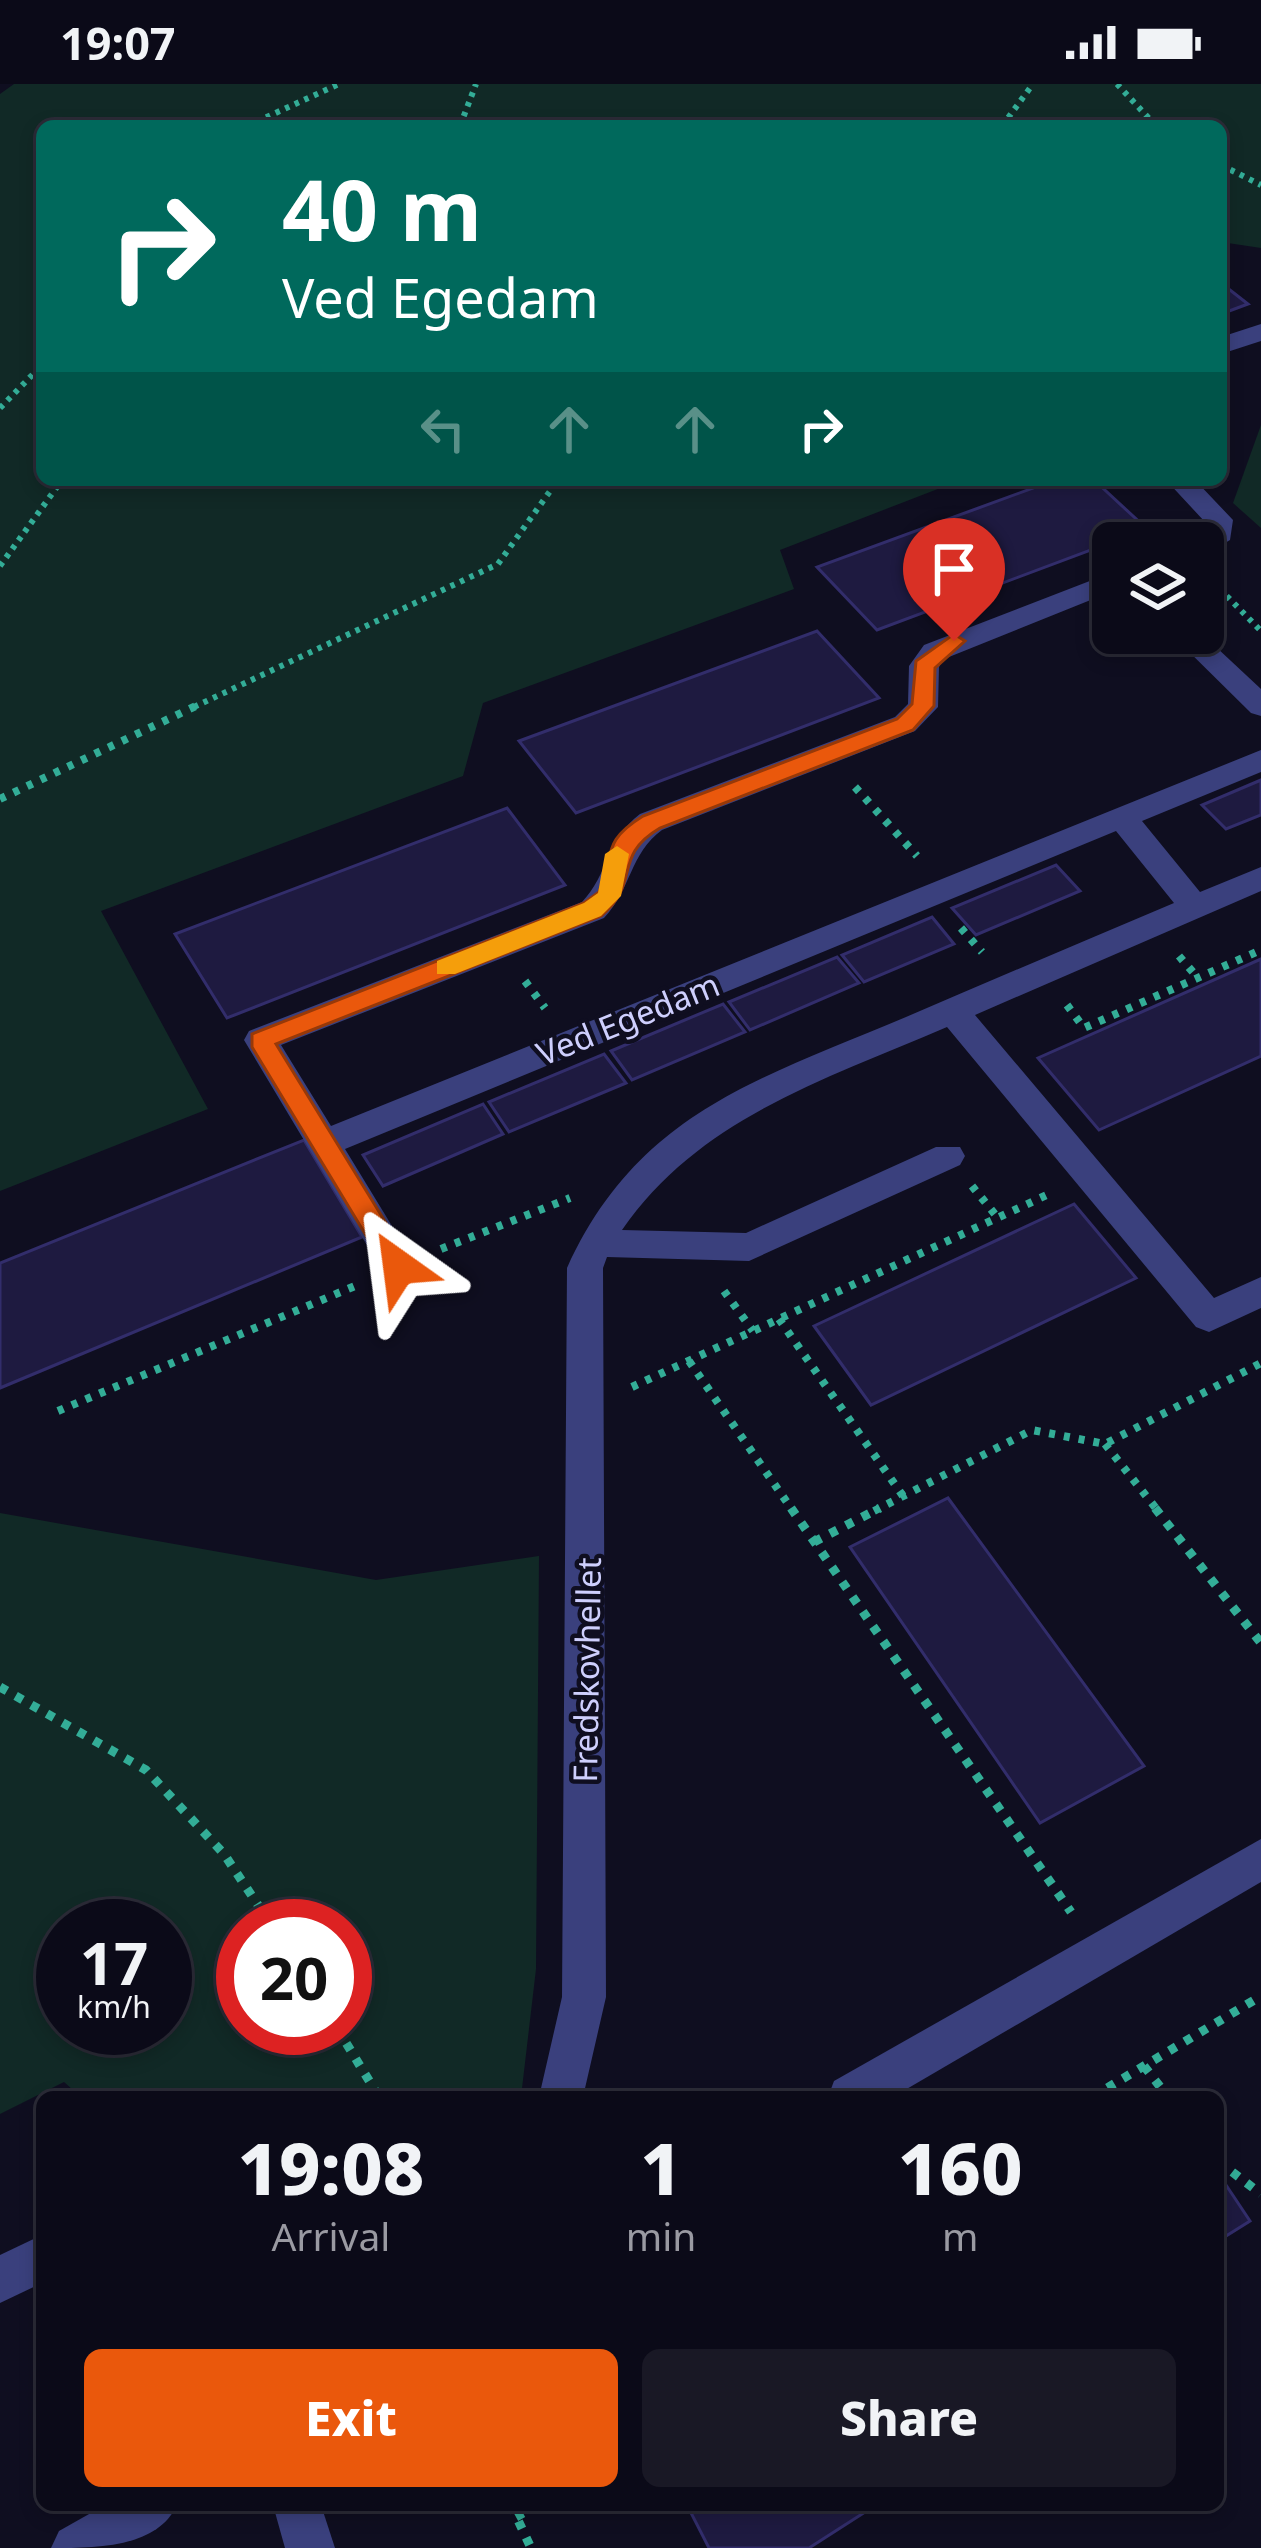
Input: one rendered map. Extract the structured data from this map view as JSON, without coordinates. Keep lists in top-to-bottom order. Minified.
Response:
{"streets":{"street":["Ved Egedam","Fredskovhellet"]},"page":{"status":"19:07","turn":["40 m","Ved Egedam"],"speed":"17 km/h","limit":"20","eta":["19:08","Arrival","1","min","160","m"],"buttons":["Exit","Share"]}}
